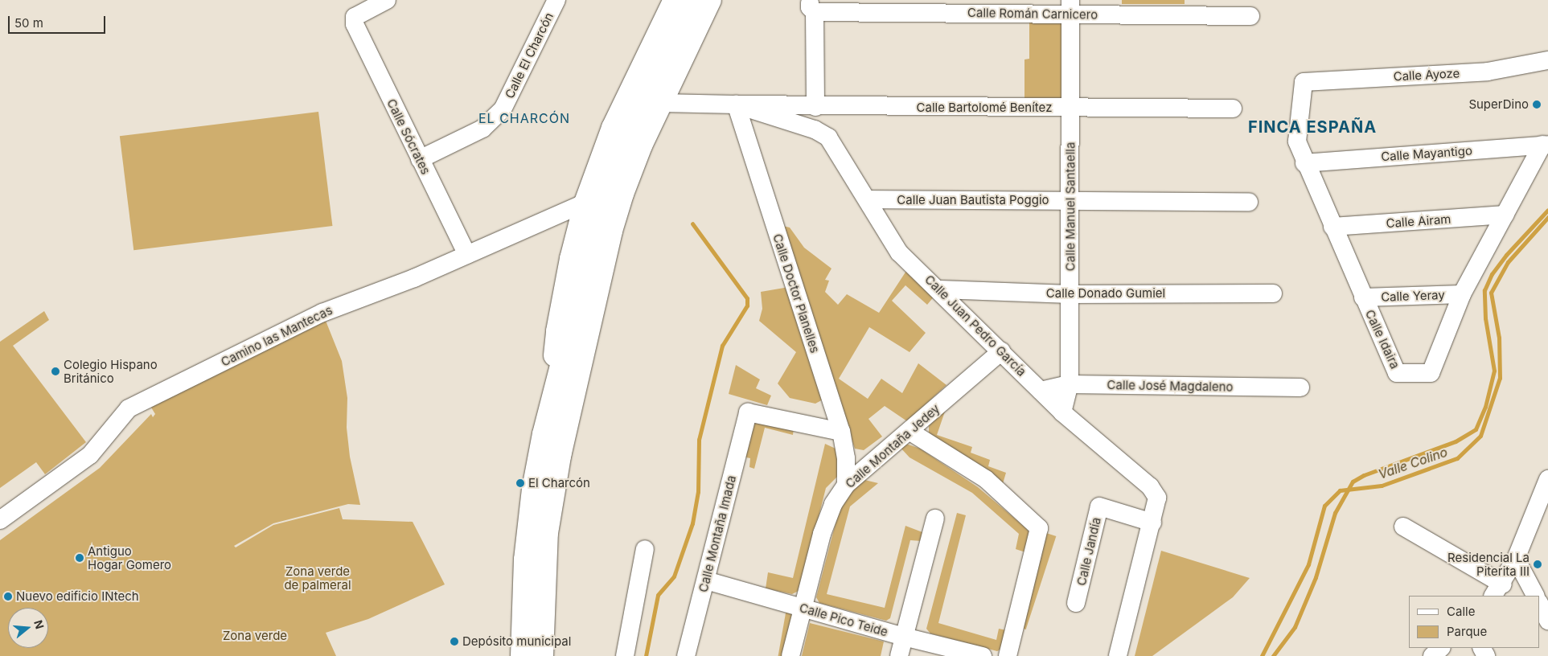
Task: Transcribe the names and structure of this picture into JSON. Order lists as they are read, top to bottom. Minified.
{"streets":{"street":["Calle Román Carnicero","Calle El Charcón","Calle Ayoze","Calle Bartolomé Benítez","Calle Sócrates","Calle Mayantigo","Calle Juan Bautista Poggio","Calle Manuel Santaella","Calle Airam","Calle Doctor Planelles","Calle Donado Gumiel","Calle Yeray","Calle Juan Pedro García","Camino las Mantecas","Calle Idaira","Calle José Magdaleno","Calle Montaña Jedey","Calle Montaña Imada","Calle Jandía","Calle Pico Teide"]},"crossings":[["Calle Román Carnicero","Calle Manuel Santaella"],["Calle El Charcón","Calle Sócrates"],["Calle Ayoze","Calle Idaira"],["Calle Bartolomé Benítez","Calle Manuel Santaella"],["Calle Bartolomé Benítez","Calle Doctor Planelles"],["Calle Bartolomé Benítez","Calle Juan Pedro García"],["Calle Sócrates","Camino las Mantecas"],["Calle Mayantigo","Calle Idaira"],["Calle Juan Bautista Poggio","Calle Manuel Santaella"],["Calle Juan Bautista Poggio","Calle Juan Pedro García"],["Calle Manuel Santaella","Calle Donado Gumiel"],["Calle Manuel Santaella","Calle Juan Pedro García"],["Calle Manuel Santaella","Calle José Magdaleno"],["Calle Airam","Calle Idaira"],["Calle Doctor Planelles","Calle Juan Pedro García"],["Calle Doctor Planelles","Calle Montaña Jedey"],["Calle Doctor Planelles","Calle Montaña Imada"],["Calle Donado Gumiel","Calle Juan Pedro García"],["Calle Yeray","Calle Idaira"],["Calle Juan Pedro García","Calle José Magdaleno"],["Calle Juan Pedro García","Calle Montaña Jedey"],["Calle Juan Pedro García","Calle Jandía"],["Calle Montaña Jedey","Calle Pico Teide"],["Calle Montaña Imada","Calle Pico Teide"]],"districts":["EL CHARCÓN","FINCA ESPAÑA"],"water":["Valle Colino"],"parks":["Zona verde de palmeral","Zona verde"],"places":["SuperDino","Colegio Hispano Británico","El Charcón","Antiguo Hogar Gomero","Residencial La Piterita III","Nuevo edificio INtech","Depósito municipal"],"legend":["Calle","Parque"],"scale_bar":"50 m","north":"right"}
